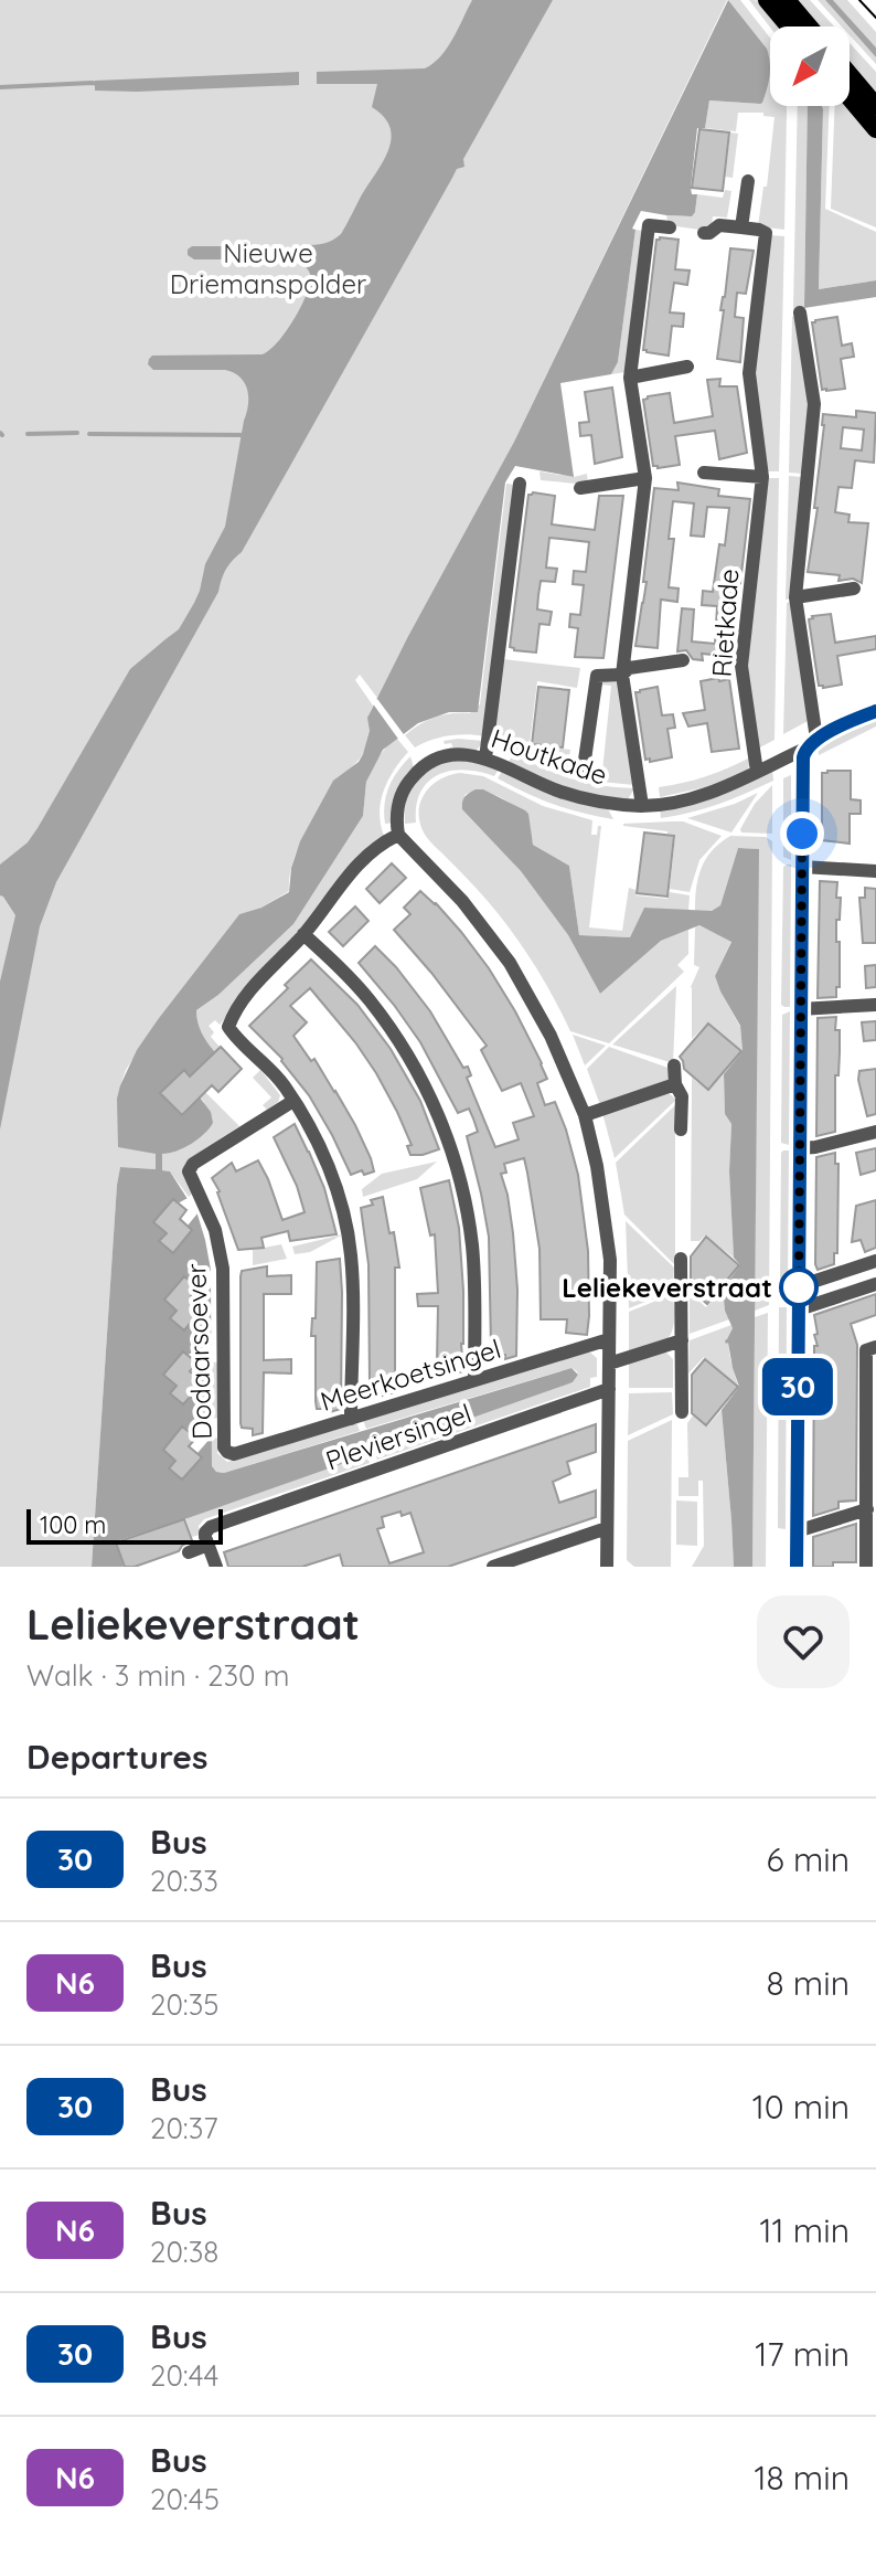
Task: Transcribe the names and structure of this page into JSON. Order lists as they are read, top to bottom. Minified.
{"streets":{"street":["Rietkade","Houtkade","Dodaarsoever","Meerkoetsingel","Pleviersingel"]},"crossings":[["Rietkade","Houtkade"],["Dodaarsoever","Meerkoetsingel"]],"parks":["Nieuwe Driemanspolder"],"places":["Leliekeverstraat"],"lines":["bus line 30"],"scale_bar":"100 m","north":"bottom left","page":{"on_map":"30","scale":"100 m","heading":[["Leliekeverstraat","Walk · 3 min · 230 m"],"Departures"],"list":[{"mark":"30","name":"Bus","note":"20:33","value":"6 min"},{"mark":"N6","name":"Bus","note":"20:35","value":"8 min"},{"mark":"30","name":"Bus","note":"20:37","value":"10 min"},{"mark":"N6","name":"Bus","note":"20:38","value":"11 min"},{"mark":"30","name":"Bus","note":"20:44","value":"17 min"},{"mark":"N6","name":"Bus","note":"20:45","value":"18 min"}]}}
